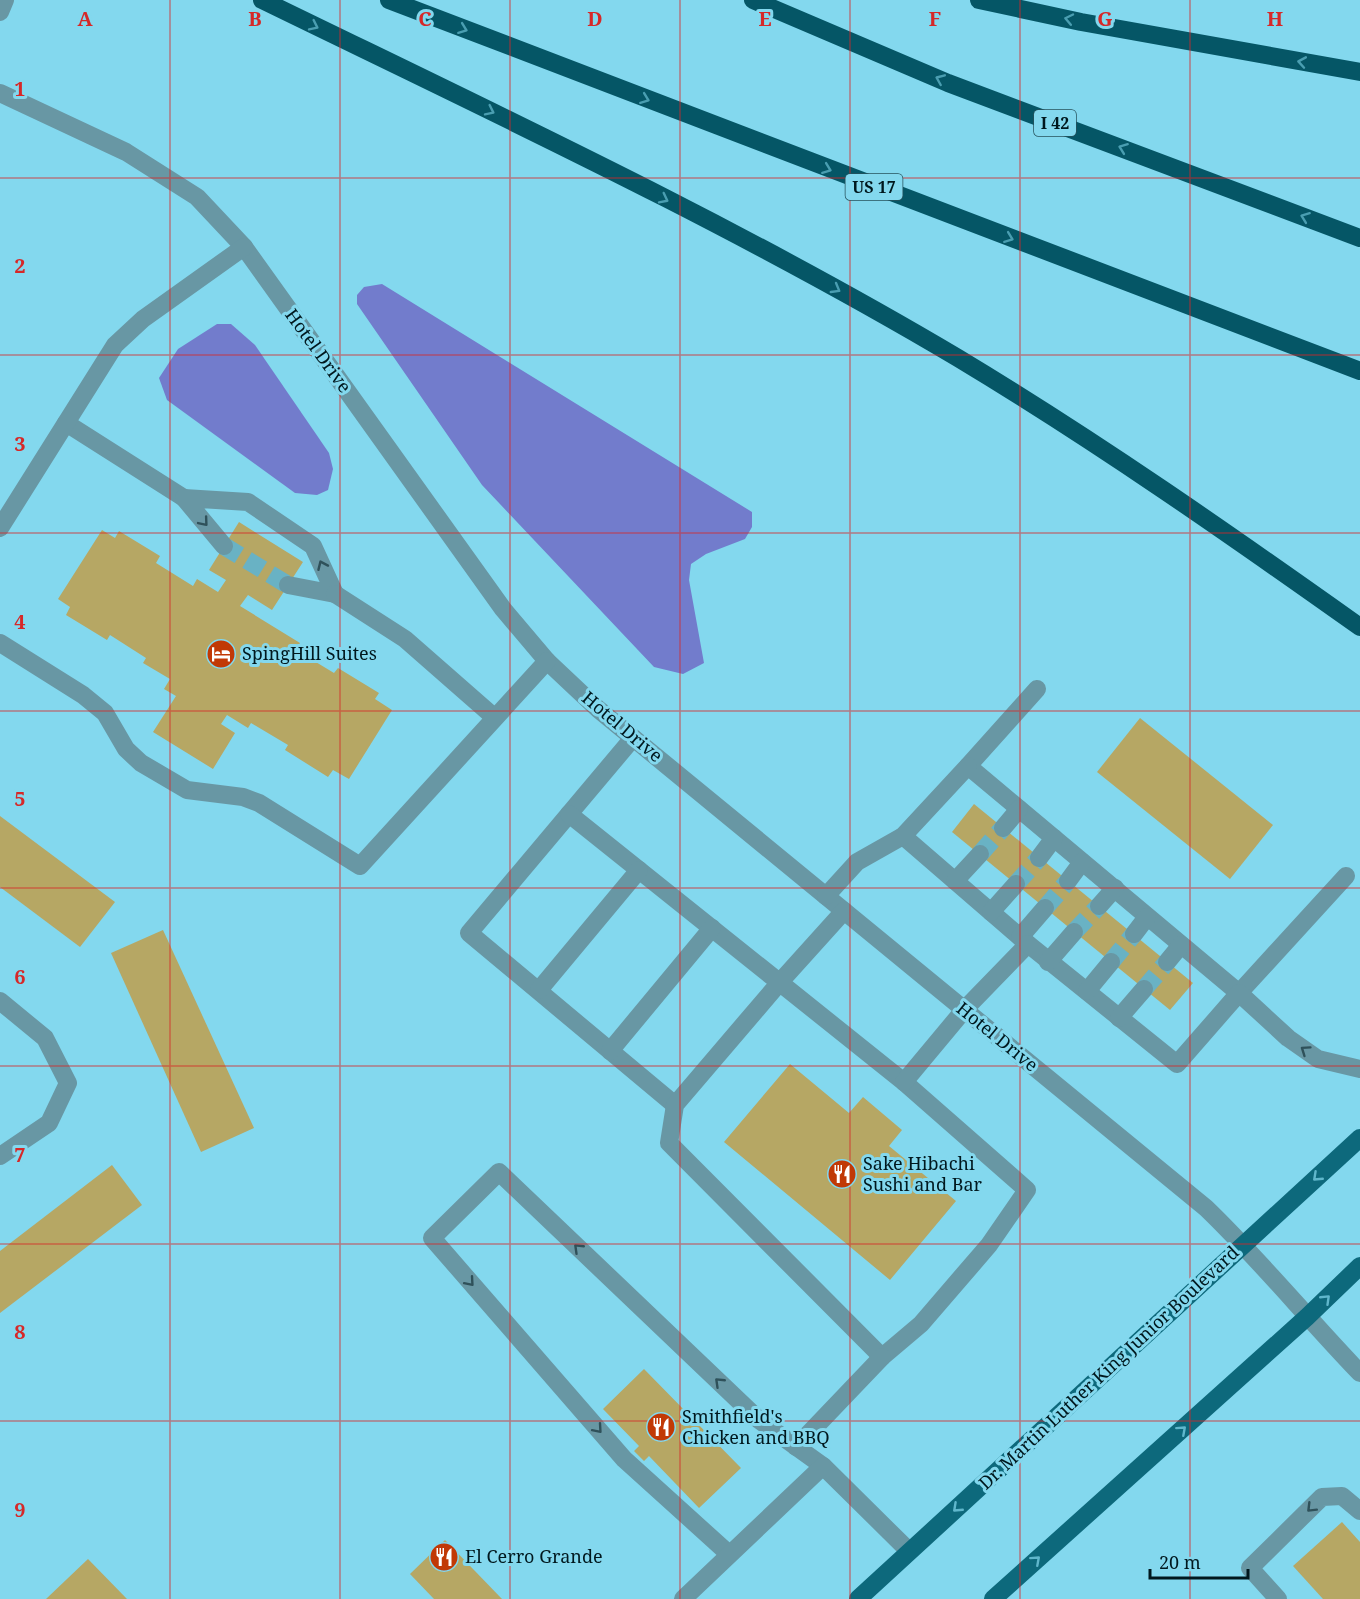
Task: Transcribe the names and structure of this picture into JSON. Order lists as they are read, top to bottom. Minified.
{"streets":{"highway":["I 42","US 17"],"main road":["Dr. Martin Luther King Junior Boulevard"],"street":["Hotel Drive"]},"crossings":[["Hotel Drive","Dr. Martin Luther King Junior Boulevard"]],"places":{"hotel":["SpingHill Suites"],"restaurant":["Sake Hibachi Sushi and Bar","Smithfield's Chicken and BBQ","El Cerro Grande"]},"scale_bar":"20 m","grid":{"columns":["A","B","C","D","E","F","G","H"],"rows":["1","2","3","4","5","6","7","8","9"]}}
